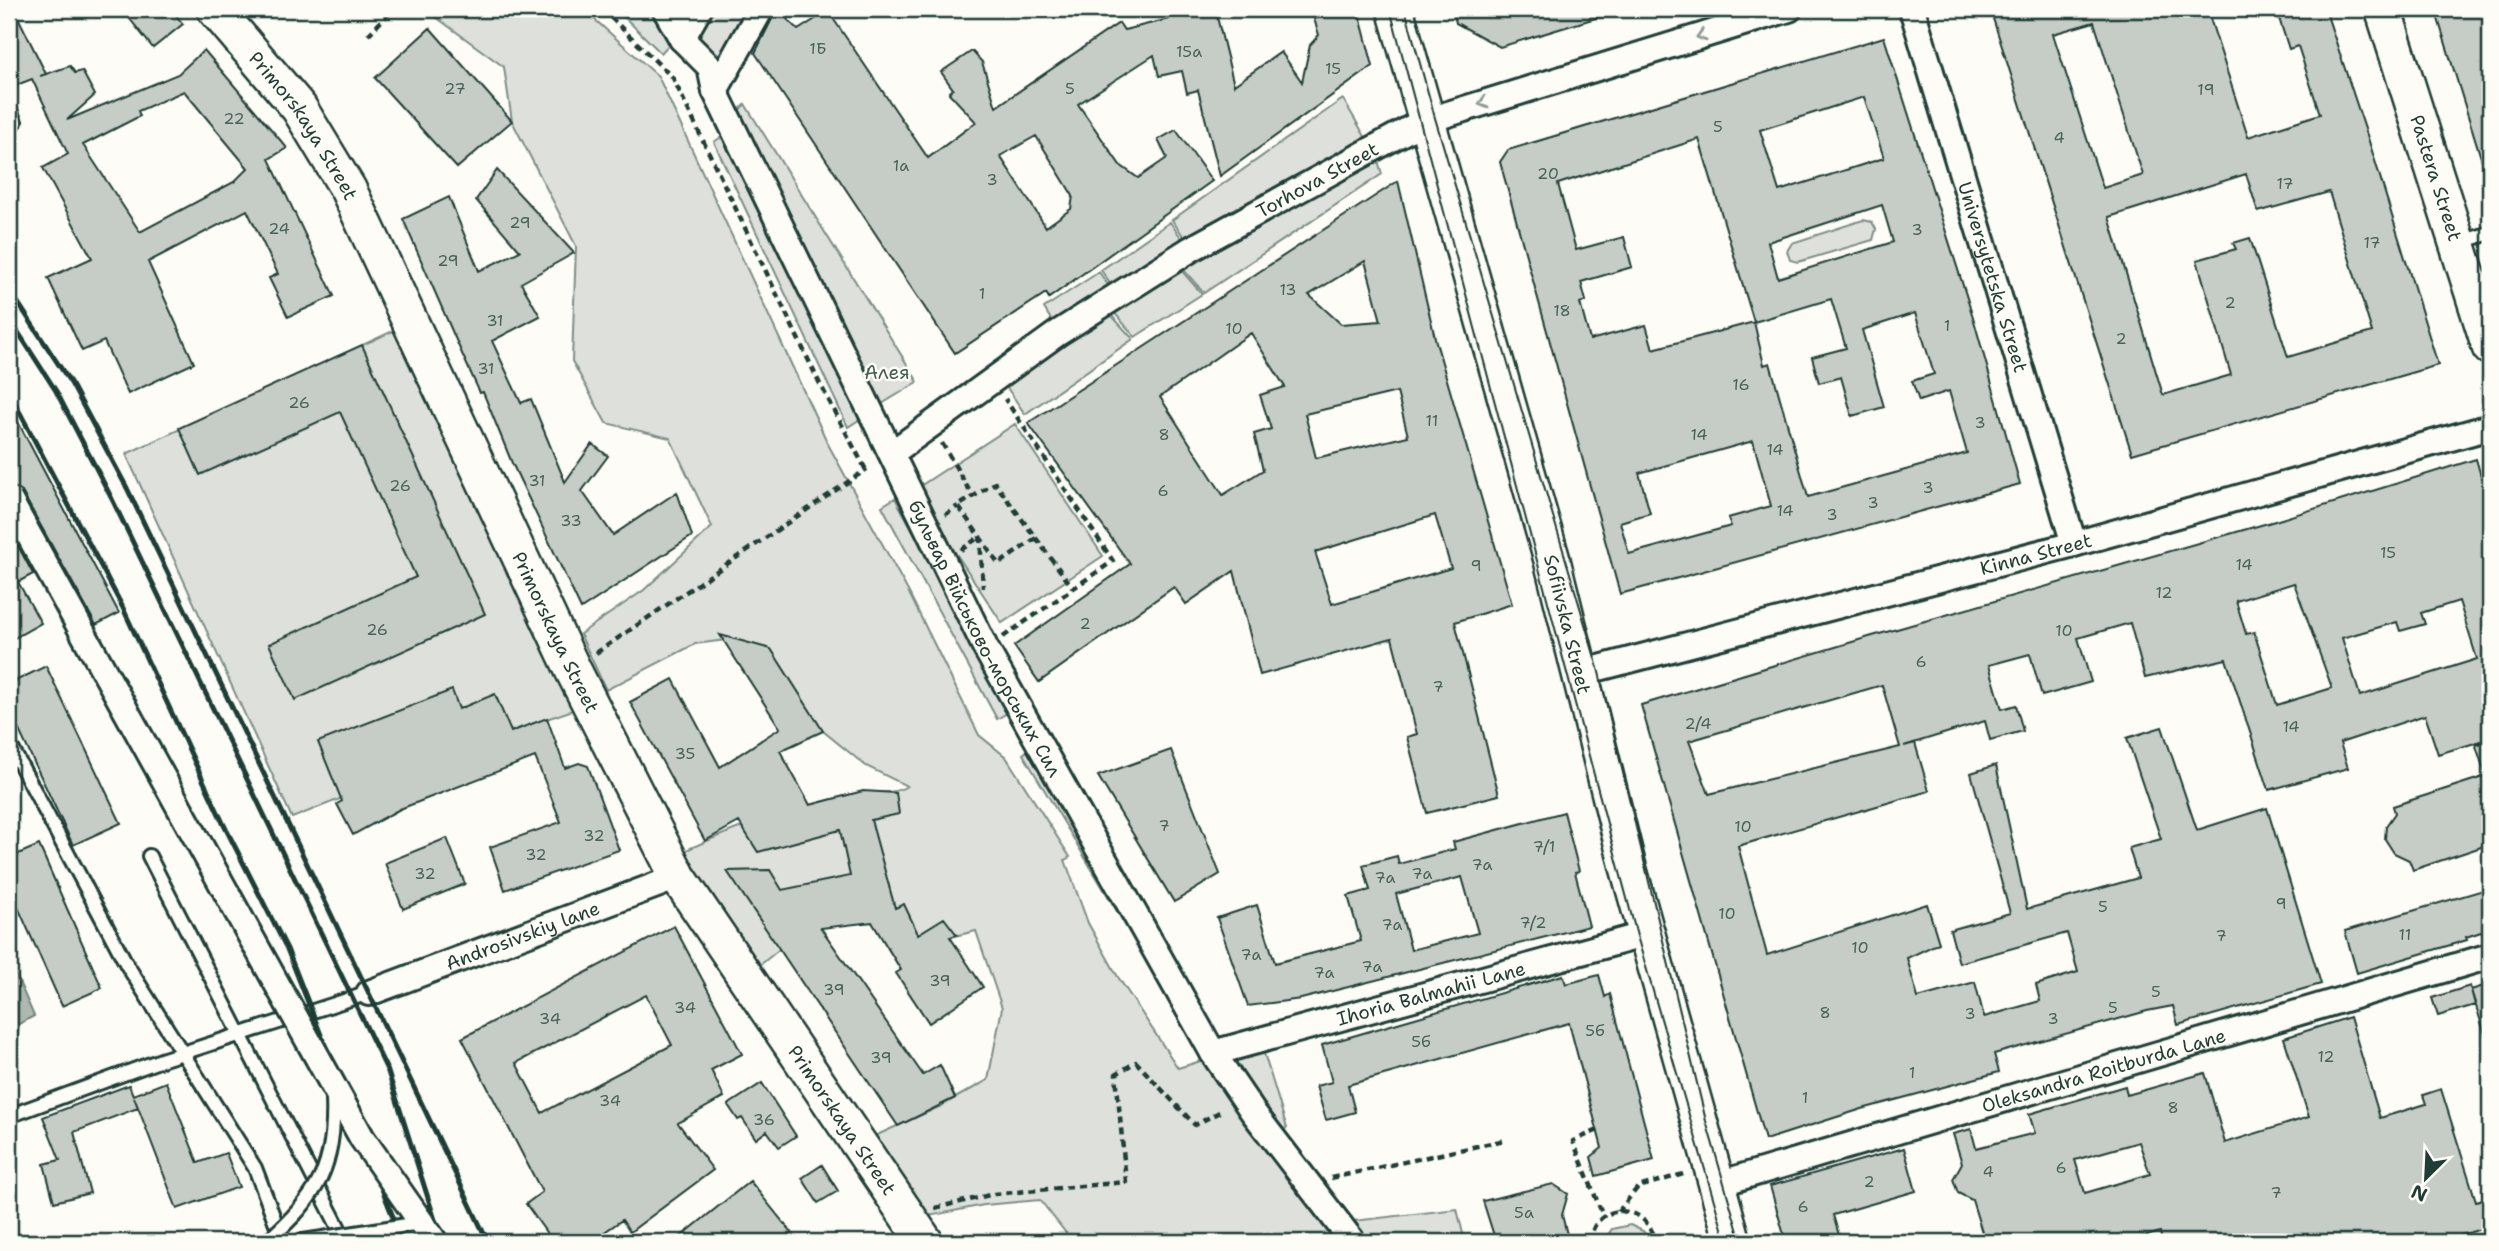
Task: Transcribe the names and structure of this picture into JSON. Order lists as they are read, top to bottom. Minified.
{"streets":{"main road":["Primorskaya Street","Pastera Street","Sofiivska Street"],"street":["Torhova Street","Universytetska Street","Kinna Street","бульвар Військово-морських Сил","Androsivskiy lane","Ihoria Balmahii Lane","Oleksandra Roitburda Lane"]},"crossings":[["Primorskaya Street","Androsivskiy lane"],["Torhova Street","Sofiivska Street"],["Torhova Street","бульвар Військово-морських Сил"],["Universytetska Street","Kinna Street"],["Kinna Street","Sofiivska Street"],["Sofiivska Street","Ihoria Balmahii Lane"],["Sofiivska Street","Oleksandra Roitburda Lane"],["бульвар Військово-морських Сил","Ihoria Balmahii Lane"]],"one_way":["Torhova Street"],"parks":["Алея"],"house_numbers":["1Б","15а","15","27","5","19","22","5","4","1а","20","3","17","29","24","3","17","29","13","1","2","18","31","1","10","2","31","16","26","11","3","8","14","14","31","26","3","6","3","14","3","33","15","14","9","12","2","26","10","6","7","2/4","14","35","7","10","32","7/1","32","7а","32","7а","7а","9","5","10","7/2","7а","11","7","10","7а","7а","7а","39","39","5","34","5","8","3","34","3","5б","5б","12","39","1","1","34","8","36","6","4","2","7","6","5а"],"north":"bottom left"}
